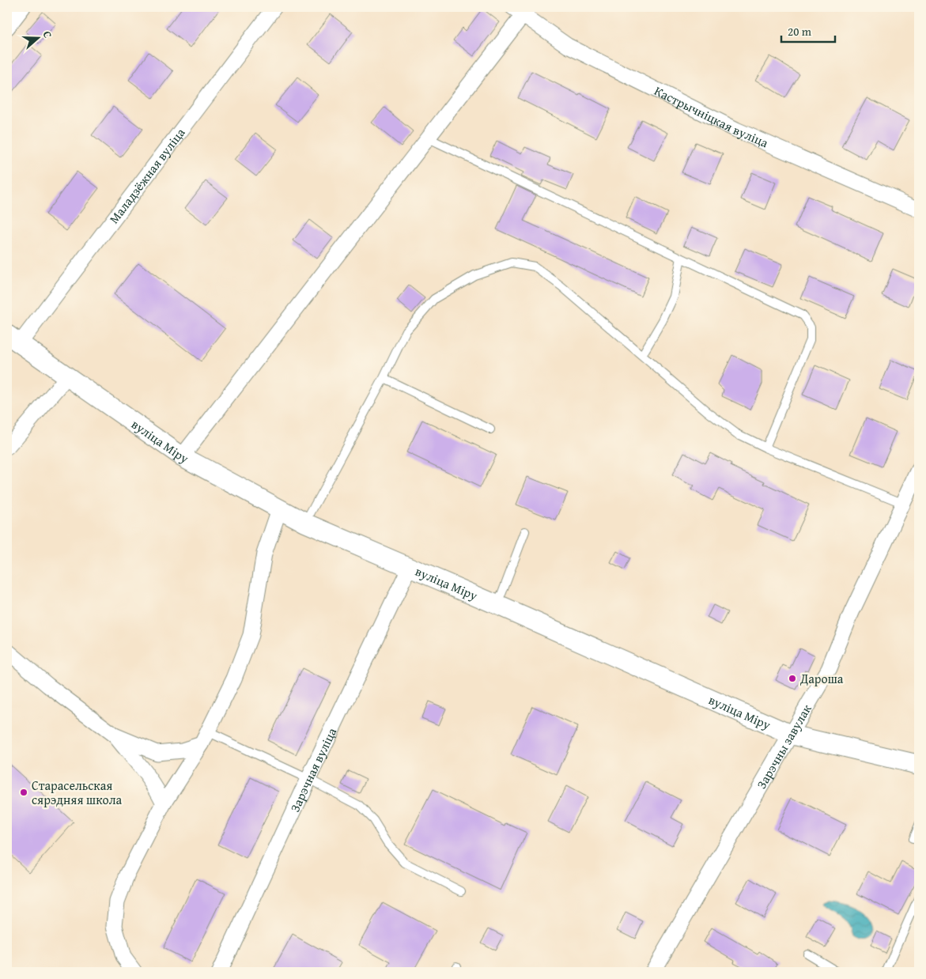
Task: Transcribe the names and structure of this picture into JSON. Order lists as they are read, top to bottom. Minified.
{"streets":{"street":["Кастрычніцкая вуліца","Маладзёжная вуліца","вуліца Міру","Зарэчны завулак","Зарэчная вуліца"]},"crossings":[["Маладзёжная вуліца","вуліца Міру"],["вуліца Міру","Зарэчны завулак"],["вуліца Міру","Зарэчная вуліца"]],"places":["Дароша","Старасельская сярэдняя школа"],"scale_bar":"20 m","north":"right"}
